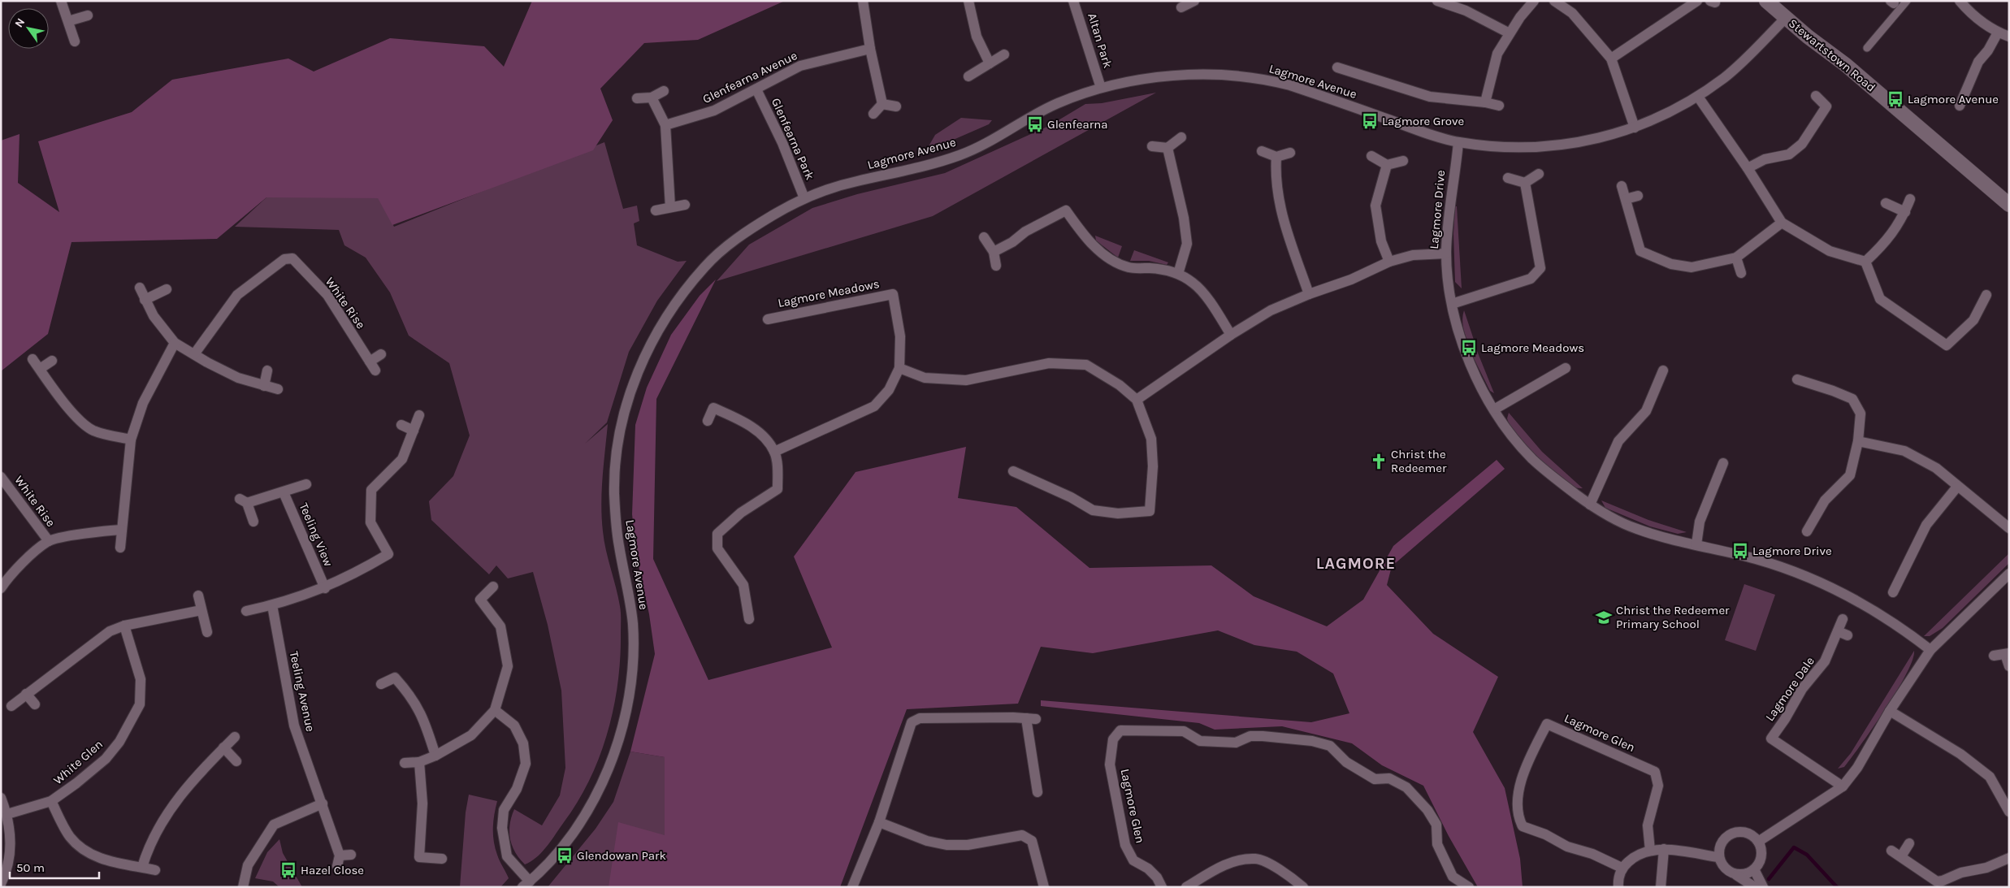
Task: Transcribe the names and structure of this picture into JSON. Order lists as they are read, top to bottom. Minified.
{"streets":{"main road":["Stewartstown Road"],"street":["Altan Park","Glenfearna Avenue","Lagmore Avenue","Glenfearna Park","Lagmore Drive","Lagmore Meadows","White Rise","Teeling View","Lagmore Dale","Teeling Avenue","Lagmore Glen","White Glen"]},"crossings":[["Altan Park","Lagmore Avenue"],["Stewartstown Road","Lagmore Avenue"],["Glenfearna Avenue","Glenfearna Park"],["Lagmore Avenue","Glenfearna Park"],["Lagmore Avenue","Lagmore Drive"]],"districts":["LAGMORE"],"places":{"bus stop":["Lagmore Avenue","Lagmore Grove","Glenfearna","Lagmore Meadows","Lagmore Drive","Glendowan Park","Hazel Close"],"church":["Christ the Redeemer"],"school or university":["Christ the Redeemer Primary School"]},"scale_bar":"50 m","north":"top left"}
